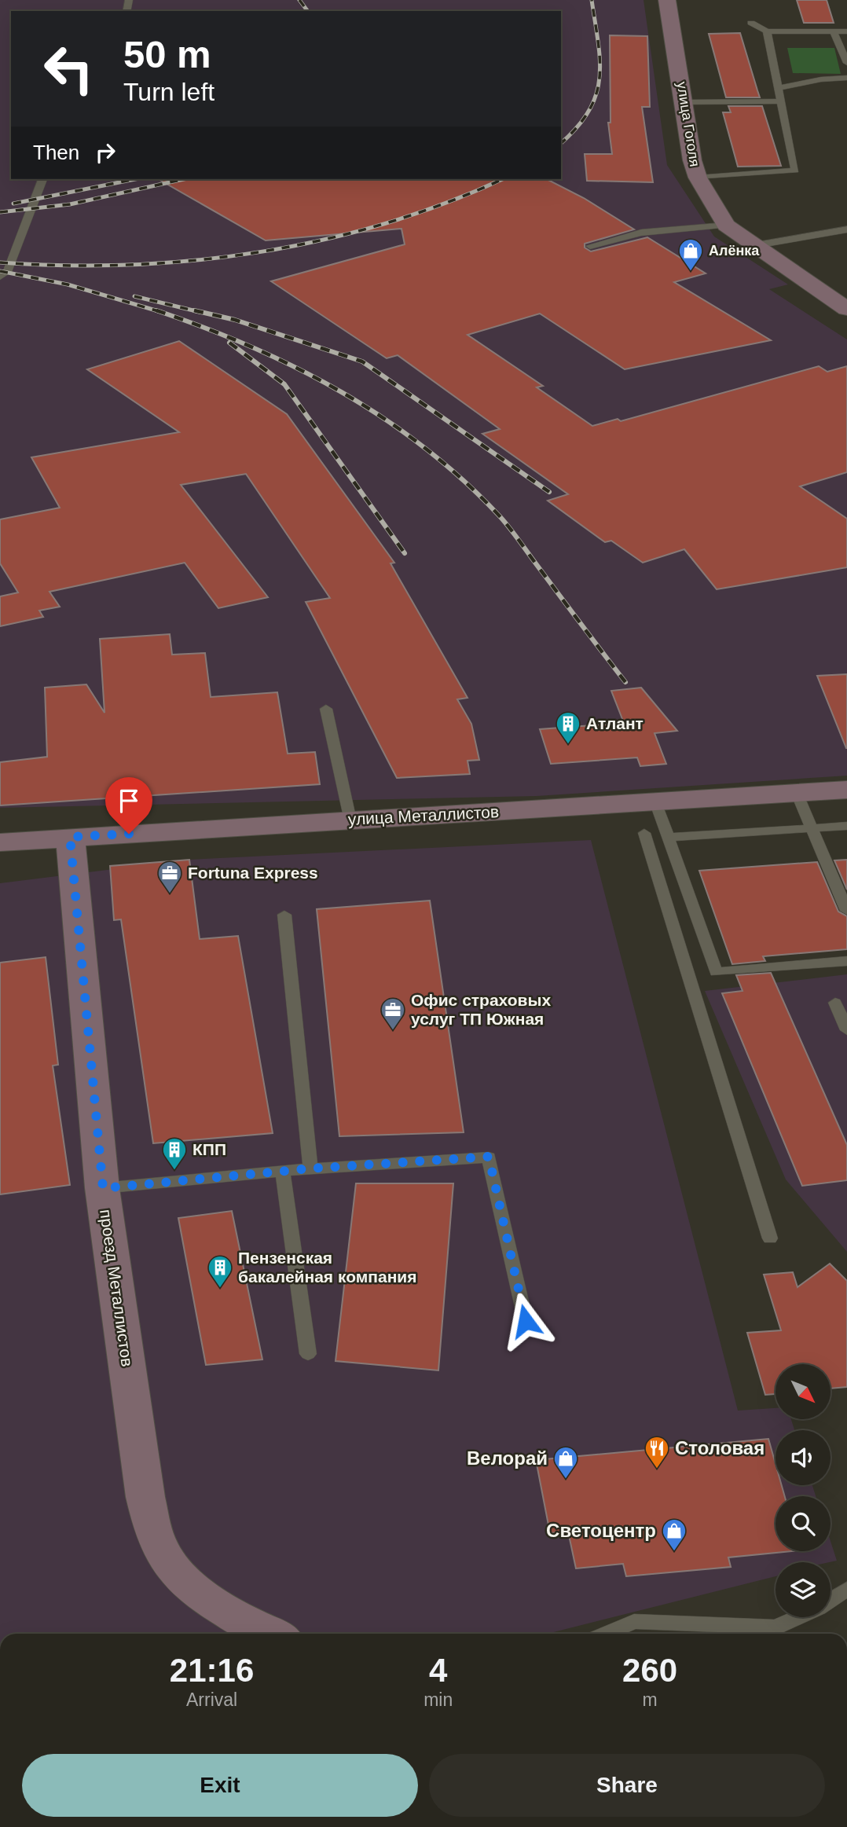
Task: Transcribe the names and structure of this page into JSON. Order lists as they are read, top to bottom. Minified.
{"streets":{"street":["улица Гоголя","улица Металлистов","проезд Металлистов"]},"crossings":[["улица Металлистов","проезд Металлистов"]],"places":{"shop":["Алёнка","Велорай","Светоцентр"],"building":["Атлант","КПП","Пензенская бакалейная компания"],"office":["Fortuna Express","Офис страховых услуг ТП Южная"],"restaurant":["Столовая"]},"north":"bottom right","page":{"turn":["50 m","Turn left"],"then":"Then","eta":["21:16","Arrival","4","min","260","m"],"buttons":["Exit","Share"]}}
